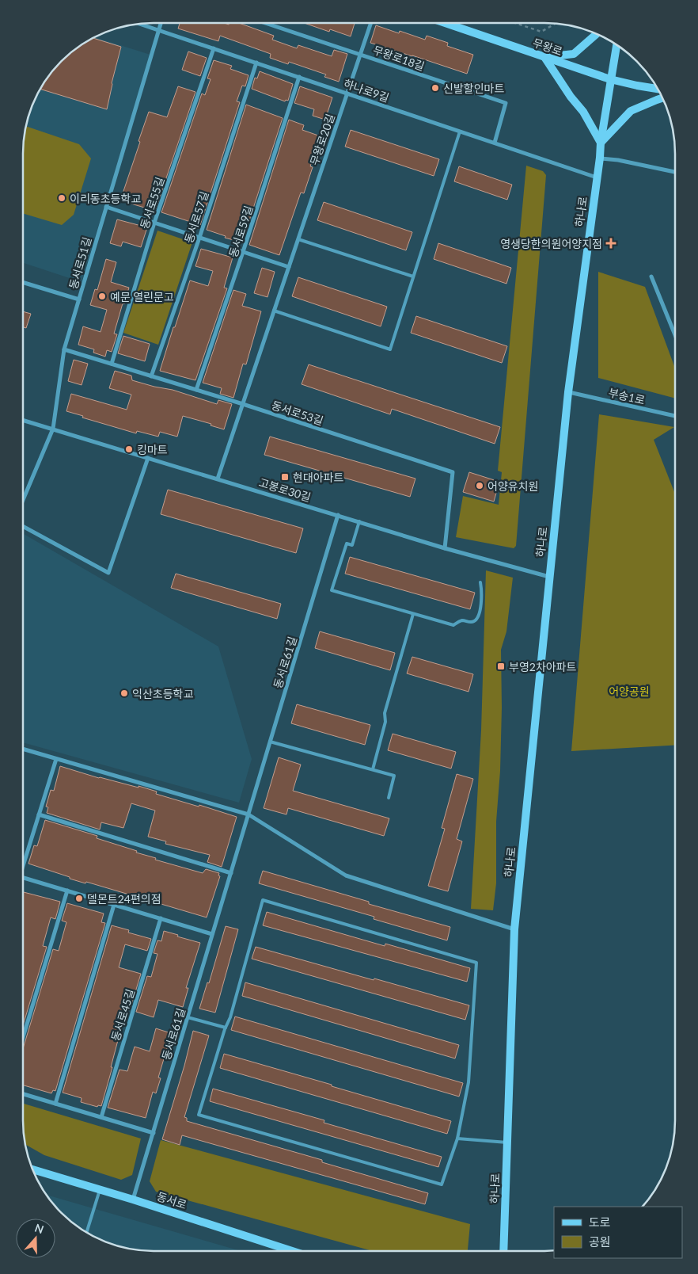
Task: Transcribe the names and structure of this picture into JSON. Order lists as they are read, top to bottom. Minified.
{"streets":{"street":["무왕로","무왕로18길","하나로9길","무왕로20길","동서로55길","하나로","동서로57길","동서로59길","동서로51길","부송1로","동서로53길","고봉로30길","동서로61길","동서로45길","동서로"]},"crossings":[["무왕로","하나로"],["무왕로18길","하나로9길"],["무왕로18길","무왕로20길"],["하나로9길","무왕로20길"],["하나로9길","동서로55길"],["하나로9길","하나로"],["하나로9길","동서로57길"],["하나로9길","동서로59길"],["하나로9길","동서로51길"],["무왕로20길","동서로53길"],["무왕로20길","고봉로30길"],["동서로55길","동서로53길"],["하나로","부송1로"],["하나로","고봉로30길"],["동서로57길","동서로53길"],["동서로59길","동서로53길"],["동서로51길","동서로53길"],["동서로51길","고봉로30길"],["동서로53길","고봉로30길"],["고봉로30길","동서로61길"],["동서로61길","동서로"]],"parks":["어양공원"],"places":{"other":["신발할인마트","이리동초등학교","예문 열린문고","킹마트","어양유치원","익산초등학교","델몬트24편의점"],"health":["영생당한의원어양지점"],"transit":["현대아파트","부영2차아파트"]},"legend":["도로","공원"],"north":"top"}
